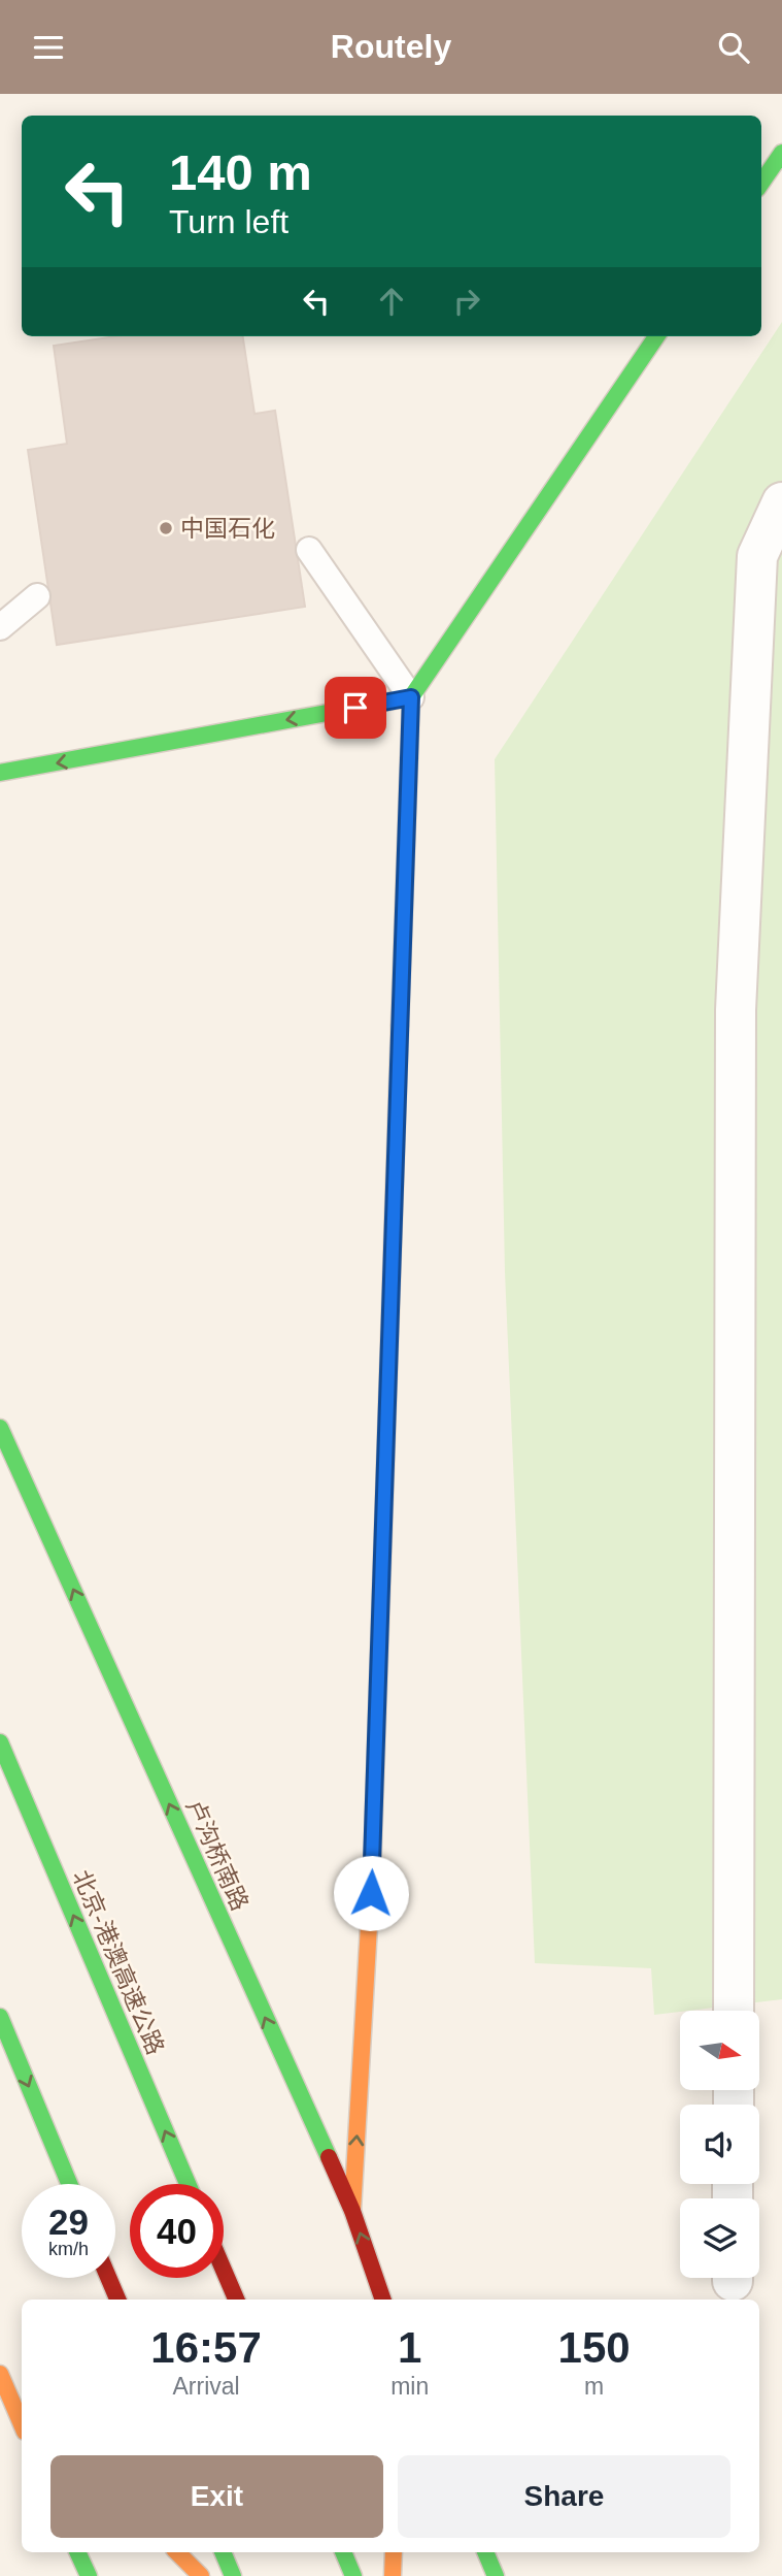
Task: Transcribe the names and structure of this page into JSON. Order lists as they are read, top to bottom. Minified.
{"streets":{"main road":["卢沟桥南路","北京-港澳高速公路"]},"one_way":["卢沟桥南路"],"places":["中国石化"],"north":"right","page":{"header":"Routely","turn":["140 m","Turn left"],"speed":"29 km/h","limit":"40","eta":["16:57","Arrival","1","min","150","m"],"buttons":["Exit","Share"]}}
